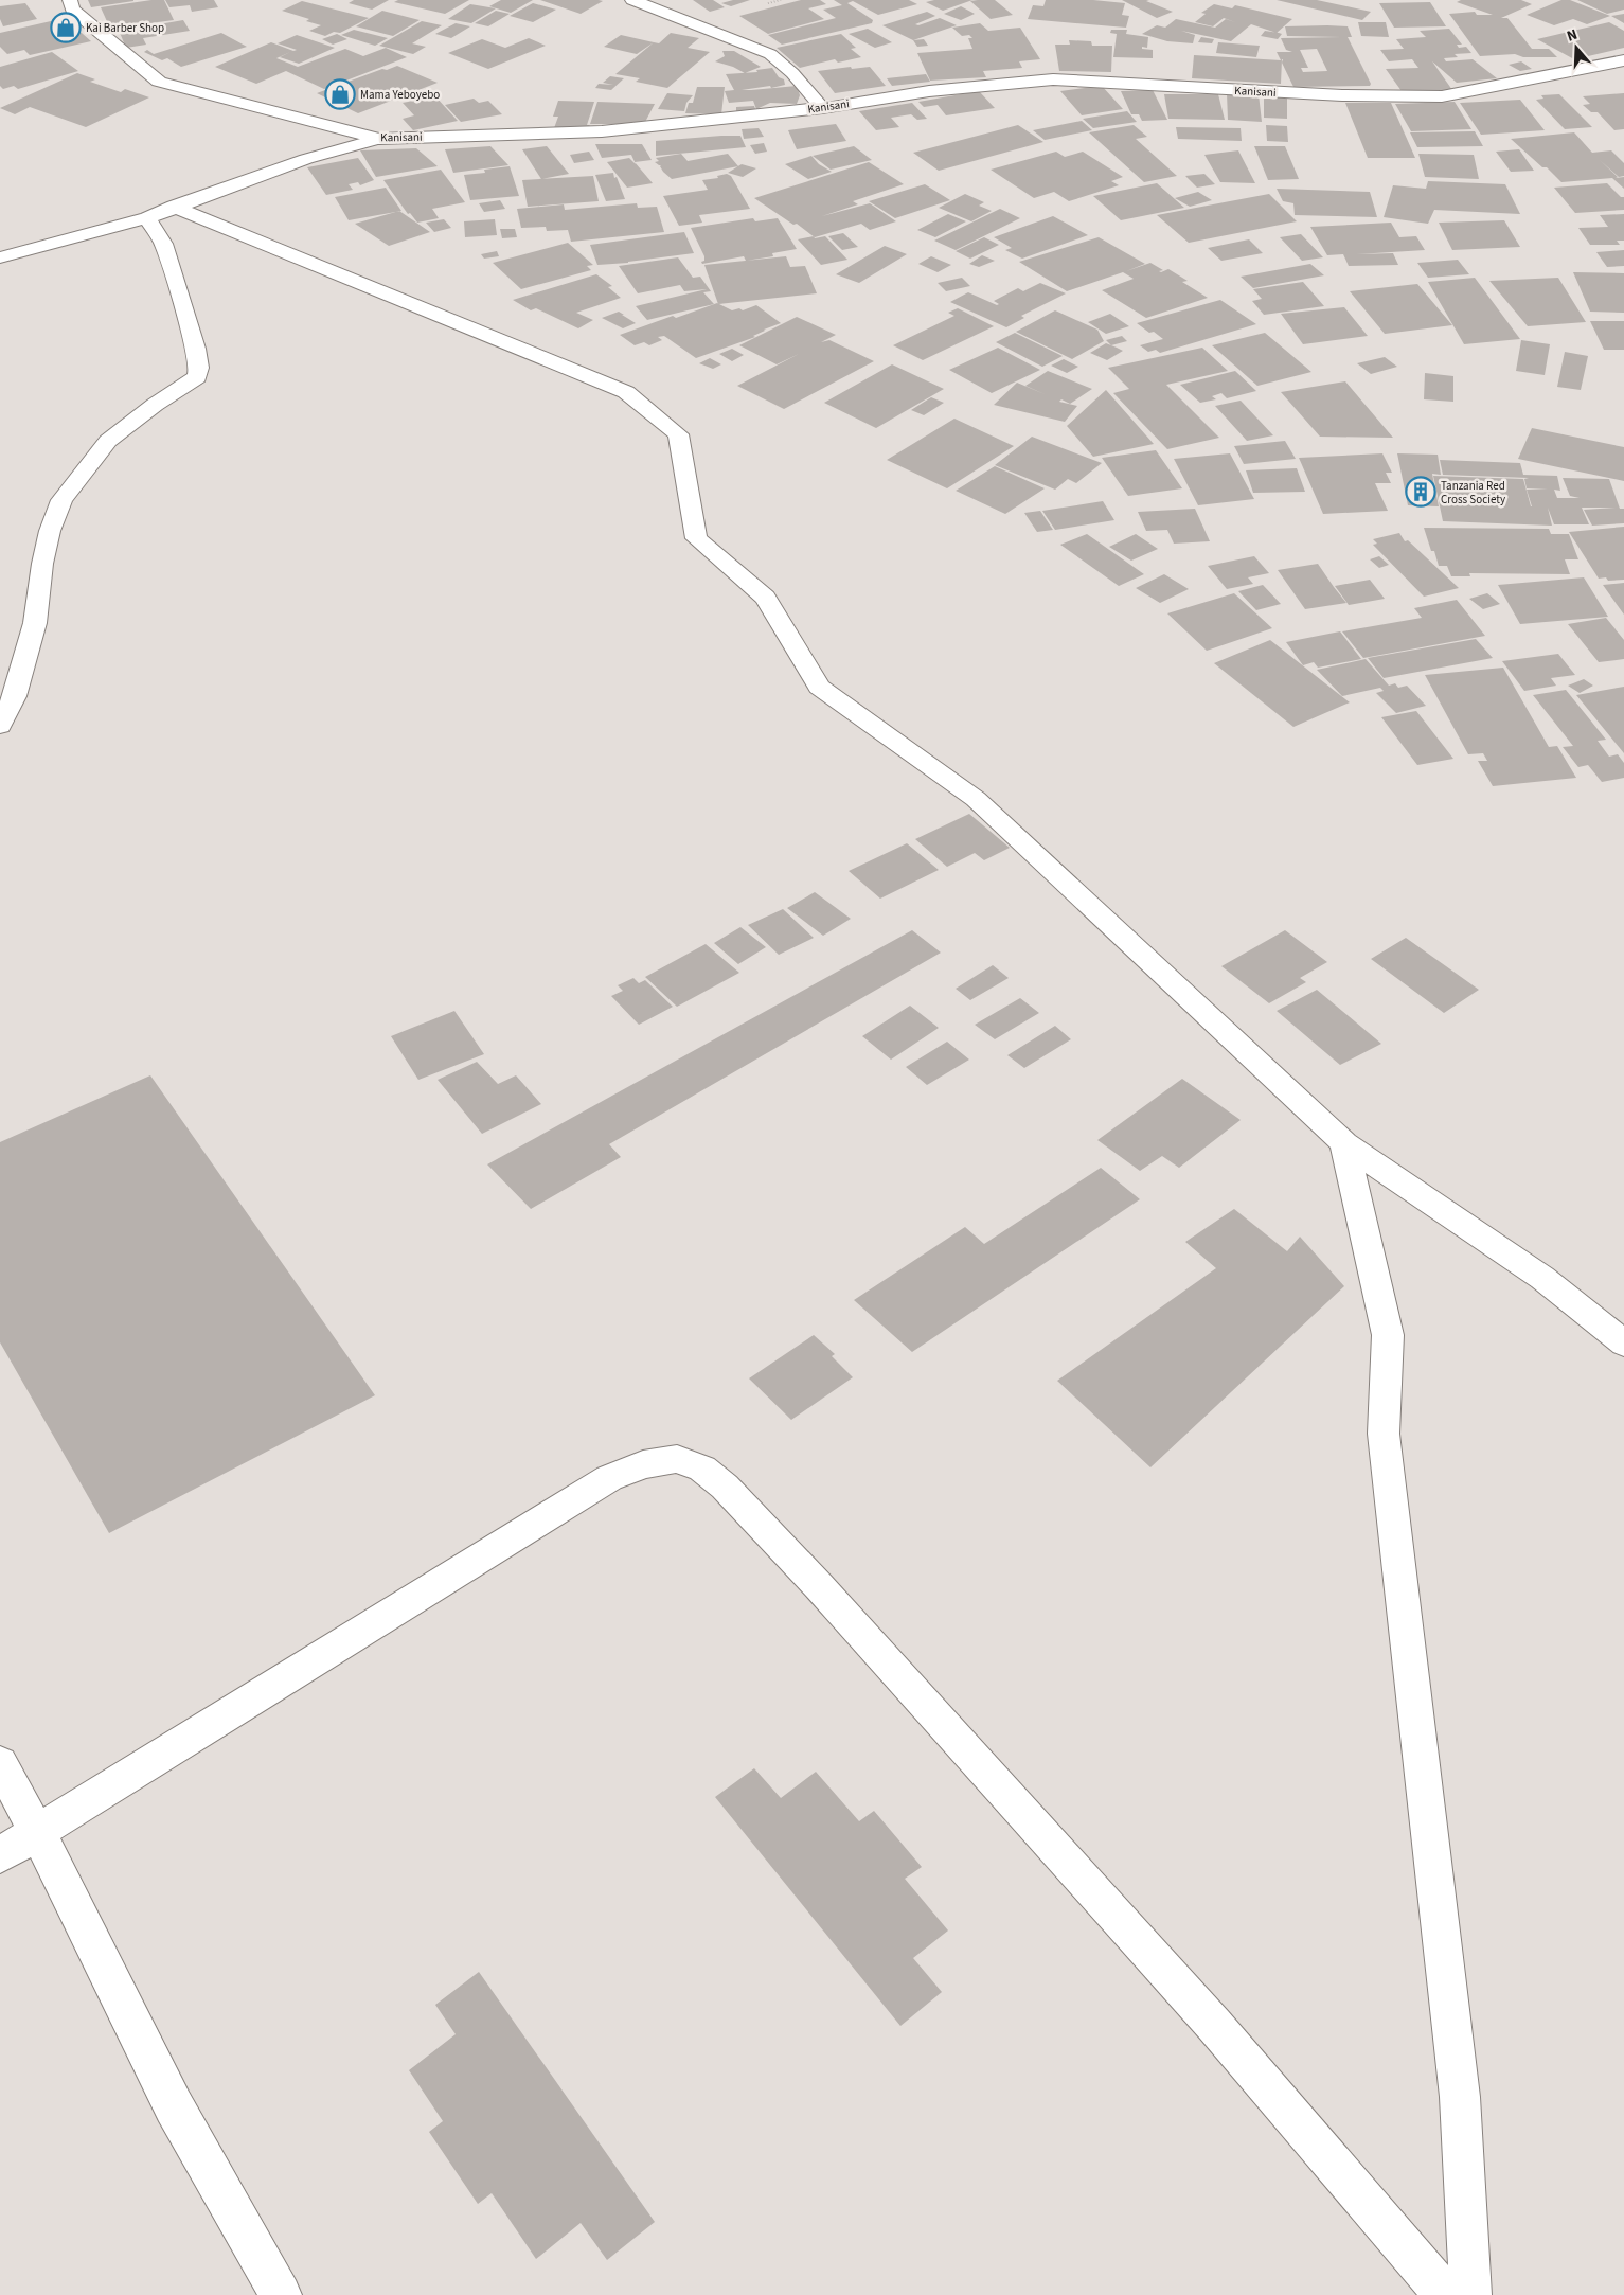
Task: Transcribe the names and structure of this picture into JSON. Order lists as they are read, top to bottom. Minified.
{"streets":{"street":["Kanisani"]},"places":{"shop":["Kai Barber Shop","Mama Yeboyebo"],"building":["Tanzania Red Cross Society"]},"north":"top"}
